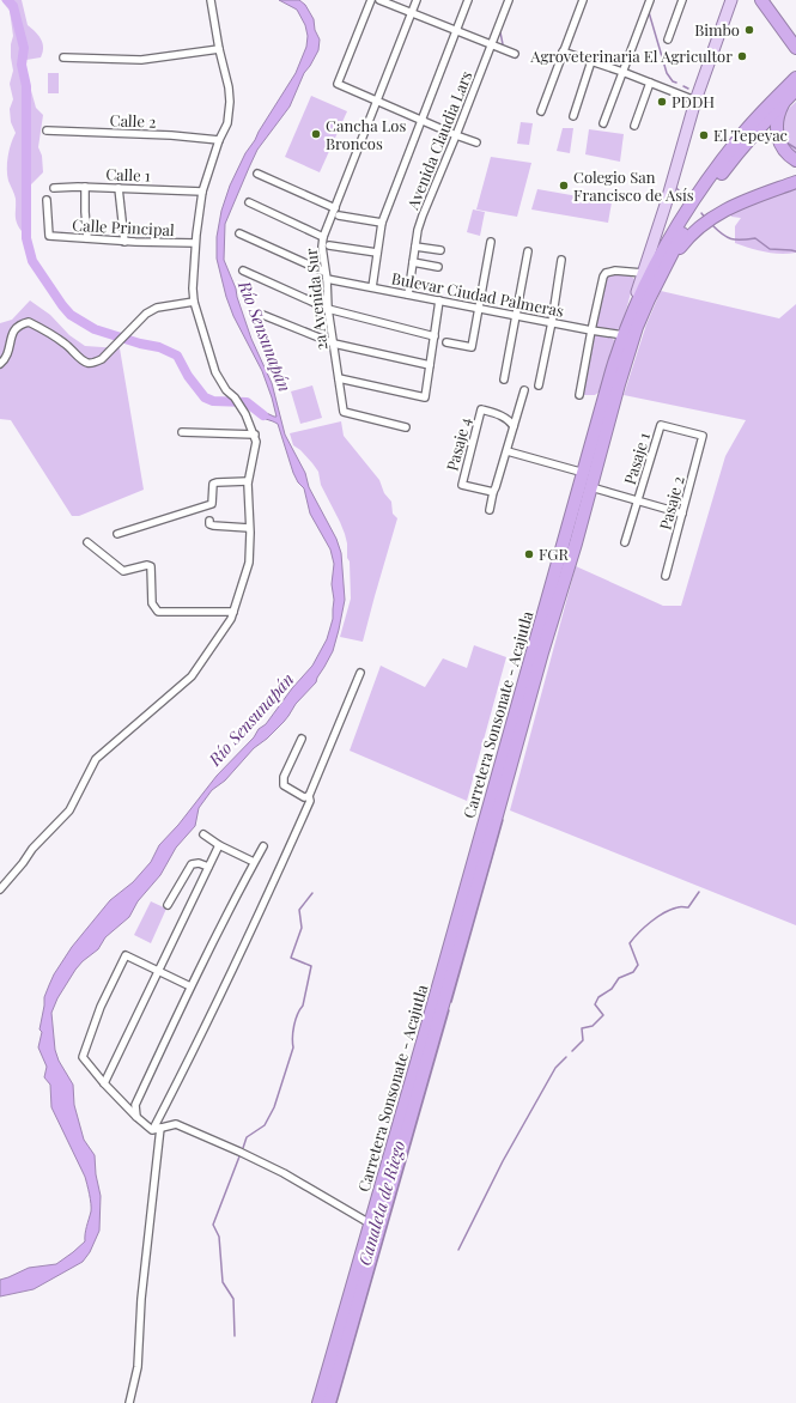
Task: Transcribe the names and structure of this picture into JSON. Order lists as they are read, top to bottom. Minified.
{"streets":{"highway":["Carretera Sonsonate - Acajutla"],"street":["Calle 2","Avenida Claudia Lars","Calle 1","Calle Principal","Bulevar Ciudad Palmeras","2a Avenida Sur","Pasaje 4","Pasaje 1","Pasaje 2"]},"crossings":[["Avenida Claudia Lars","Bulevar Ciudad Palmeras"],["Bulevar Ciudad Palmeras","2a Avenida Sur"],["Bulevar Ciudad Palmeras","Carretera Sonsonate - Acajutla"],["Pasaje 1","Pasaje 2"]],"water":["Río Sensunapán","Canaleta de Riego"],"places":["Bimbo","Agroveterinaria El Agricultor","PDDH","Cancha Los Broncos","El Tepeyac","Colegio San Francisco de Asís","FGR"]}
